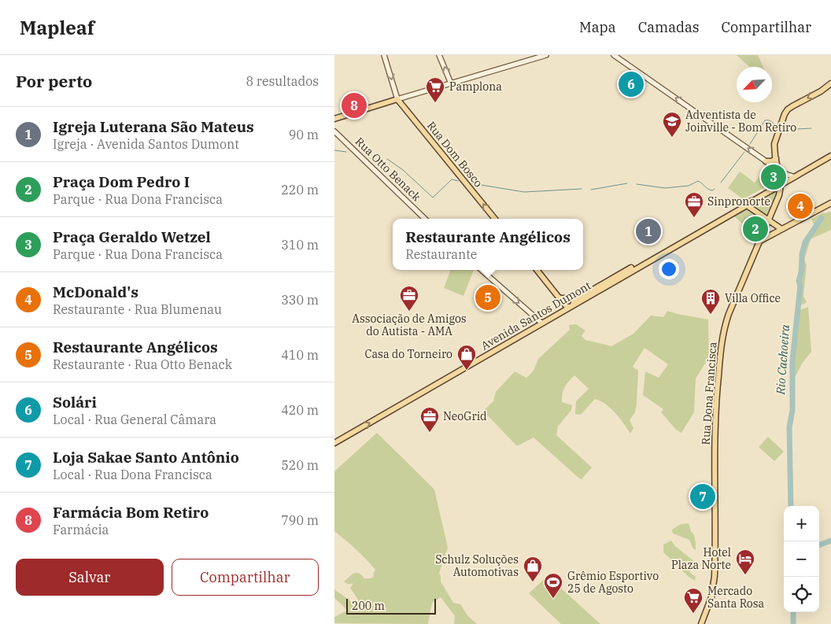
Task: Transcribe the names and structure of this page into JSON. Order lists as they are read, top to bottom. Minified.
{"streets":{"main road":["Rua Dom Bosco","Rua Otto Benack","Avenida Santos Dumont","Rua Dona Francisca"]},"crossings":[["Avenida Santos Dumont","Rua Dona Francisca"]],"one_way":["Rua Dom Bosco"],"water":["Rio Cachoeira"],"places":{"supermarket":["Pamplona","Mercado Santa Rosa"],"school or university":["Adventista de Joinville - Bom Retiro"],"office":["Sinpronorte","Associação de Amigos do Autista - AMA","NeoGrid"],"building":["Villa Office"],"shop":["Casa do Torneiro","Schulz Soluções Automotivas"],"hotel":["Hotel Plaza Norte"],"sports":["Grêmio Esportivo 25 de Agosto"]},"scale_bar":"200 m","north":"bottom left","page":{"header":"Mapleaf","nav":["Mapa","Camadas","Compartilhar"],"heading":["Por perto","8 resultados"],"pins":["6","8","3","4","2","1","5","7"],"list":[{"mark":"1","name":"Igreja Luterana São Mateus","note":"Igreja · Avenida Santos Dumont","value":"90 m"},{"mark":"2","name":"Praça Dom Pedro I","note":"Parque · Rua Dona Francisca","value":"220 m"},{"mark":"3","name":"Praça Geraldo Wetzel","note":"Parque · Rua Dona Francisca","value":"310 m"},{"mark":"4","name":"McDonald's","note":"Restaurante · Rua Blumenau","value":"330 m"},{"mark":"5","name":"Restaurante Angélicos","note":"Restaurante · Rua Otto Benack","value":"410 m"},{"mark":"6","name":"Solári","note":"Local · Rua General Câmara","value":"420 m"},{"mark":"7","name":"Loja Sakae Santo Antônio","note":"Local · Rua Dona Francisca","value":"520 m"},{"mark":"8","name":"Farmácia Bom Retiro","note":"Farmácia","value":"790 m"}],"popup":["Restaurante Angélicos","Restaurante"],"map_buttons":["+","−"],"buttons":["Salvar","Compartilhar"],"scale":"200 m"}}
